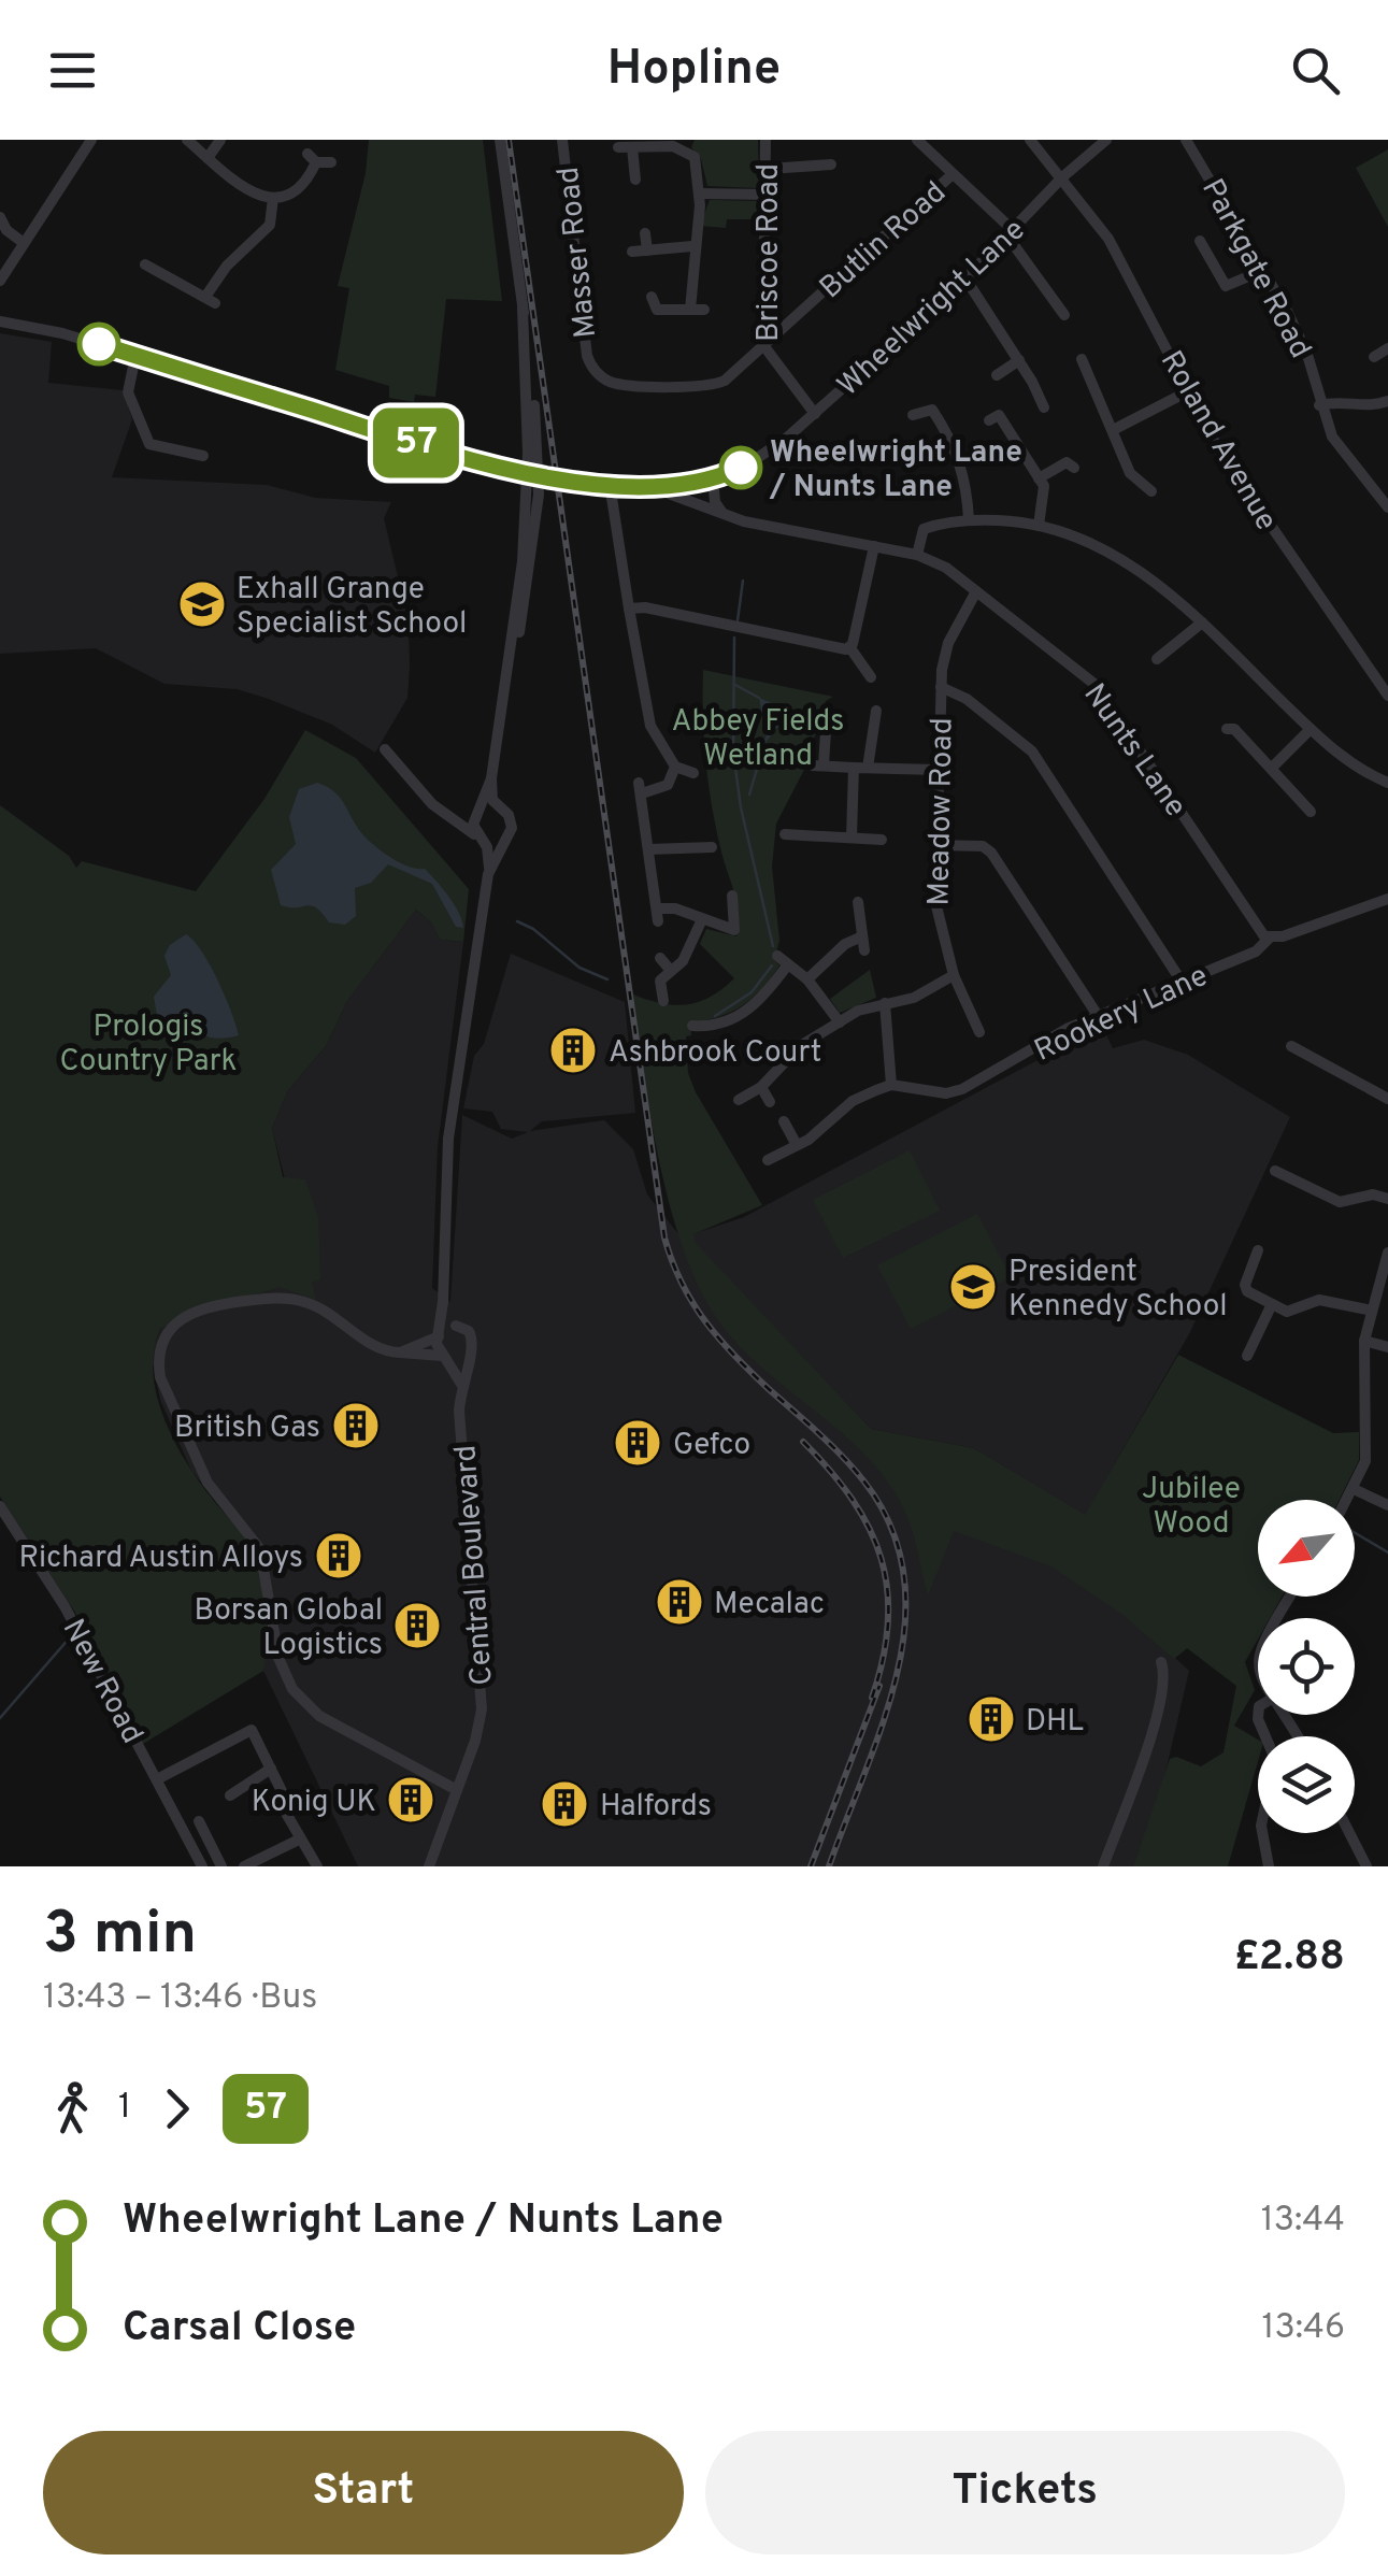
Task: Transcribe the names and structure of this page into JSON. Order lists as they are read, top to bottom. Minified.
{"streets":{"street":["Butlin Road","Masser Road","Briscoe Road","Parkgate Road","Wheelwright Lane","Roland Avenue","Nunts Lane","Meadow Road","Rookery Lane","Central Boulevard","New Road"]},"crossings":[["Butlin Road","Masser Road"],["Butlin Road","Briscoe Road"],["Masser Road","Briscoe Road"],["Briscoe Road","Wheelwright Lane"],["Wheelwright Lane","Roland Avenue"],["Wheelwright Lane","Nunts Lane"],["Nunts Lane","Meadow Road"],["Nunts Lane","Rookery Lane"]],"parks":["Abbey Fields Wetland","Prologis Country Park","Jubilee Wood"],"places":{"other":["Wheelwright Lane / Nunts Lane"],"school or university":["Exhall Grange Specialist School","President Kennedy School"],"building":["Ashbrook Court","British Gas","Gefco","Richard Austin Alloys","Mecalac","Borsan Global Logistics","DHL","Konig UK","Halfords"]},"lines":["bus line 57"],"north":"bottom left","page":{"header":"Hopline","on_map":"57","heading":["3 min","13:43 – 13:46 · Bus","£2.88"],"legs":["1","57"],"list":[{"name":"Wheelwright Lane / Nunts Lane","value":"13:44"},{"name":"Carsal Close","value":"13:46"}],"buttons":["Start","Tickets"]}}
